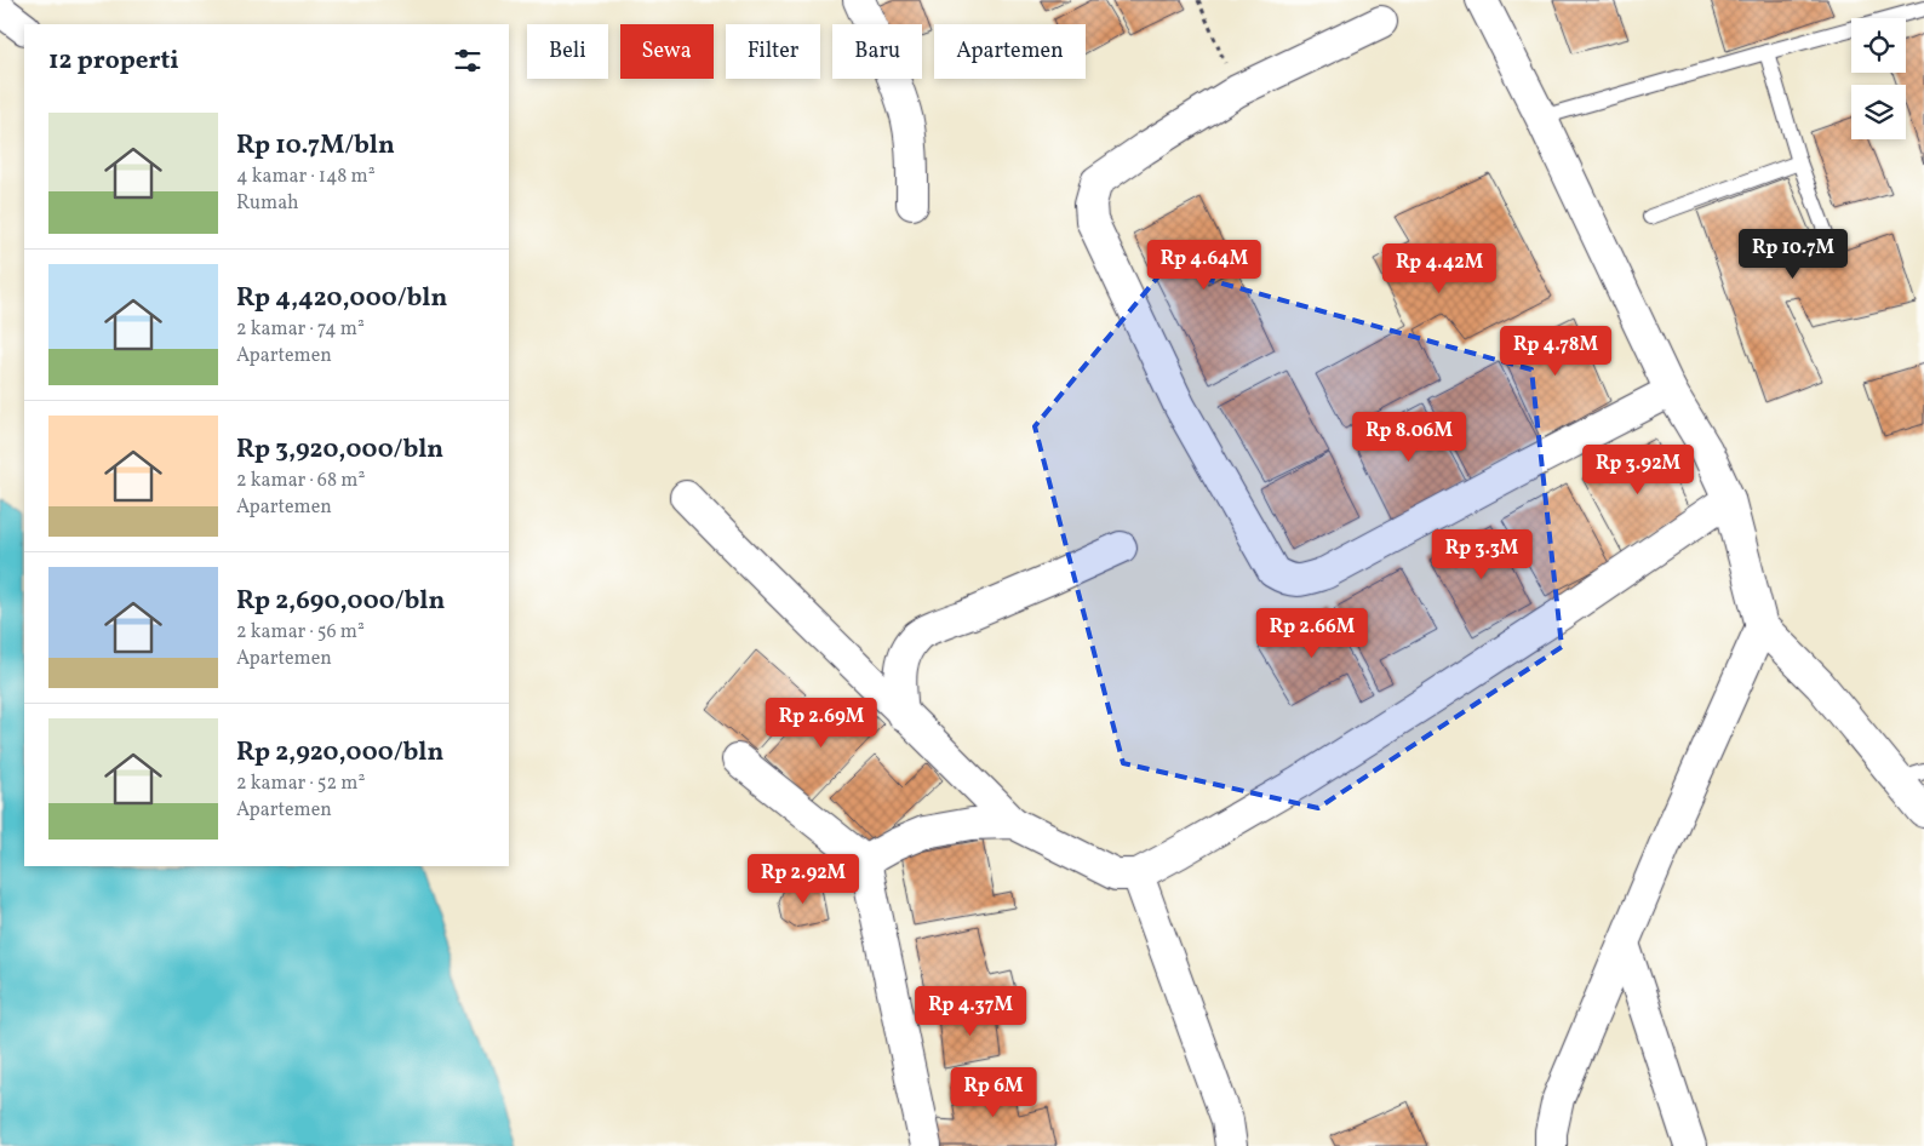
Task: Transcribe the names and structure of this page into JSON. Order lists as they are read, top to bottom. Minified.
{"page":{"chip":["Beli","Sewa","Filter","Baru","Apartemen"],"heading":"12 properti","list":[{"name":"Rp 10.7M/bln","note":"4 kamar · 148 m² · Rumah"},{"name":"Rp 4,420,000/bln","note":"2 kamar · 74 m² · Apartemen"},{"name":"Rp 3,920,000/bln","note":"2 kamar · 68 m² · Apartemen"},{"name":"Rp 2,690,000/bln","note":"2 kamar · 56 m² · Apartemen"},{"name":"Rp 2,920,000/bln","note":"2 kamar · 52 m² · Apartemen"}],"price":["Rp 10.7M","Rp 4.64M","Rp 4.42M","Rp 4.78M","Rp 8.06M","Rp 3.92M","Rp 3.3M","Rp 2.66M","Rp 2.69M","Rp 2.92M","Rp 4.37M","Rp 6M"]}}
